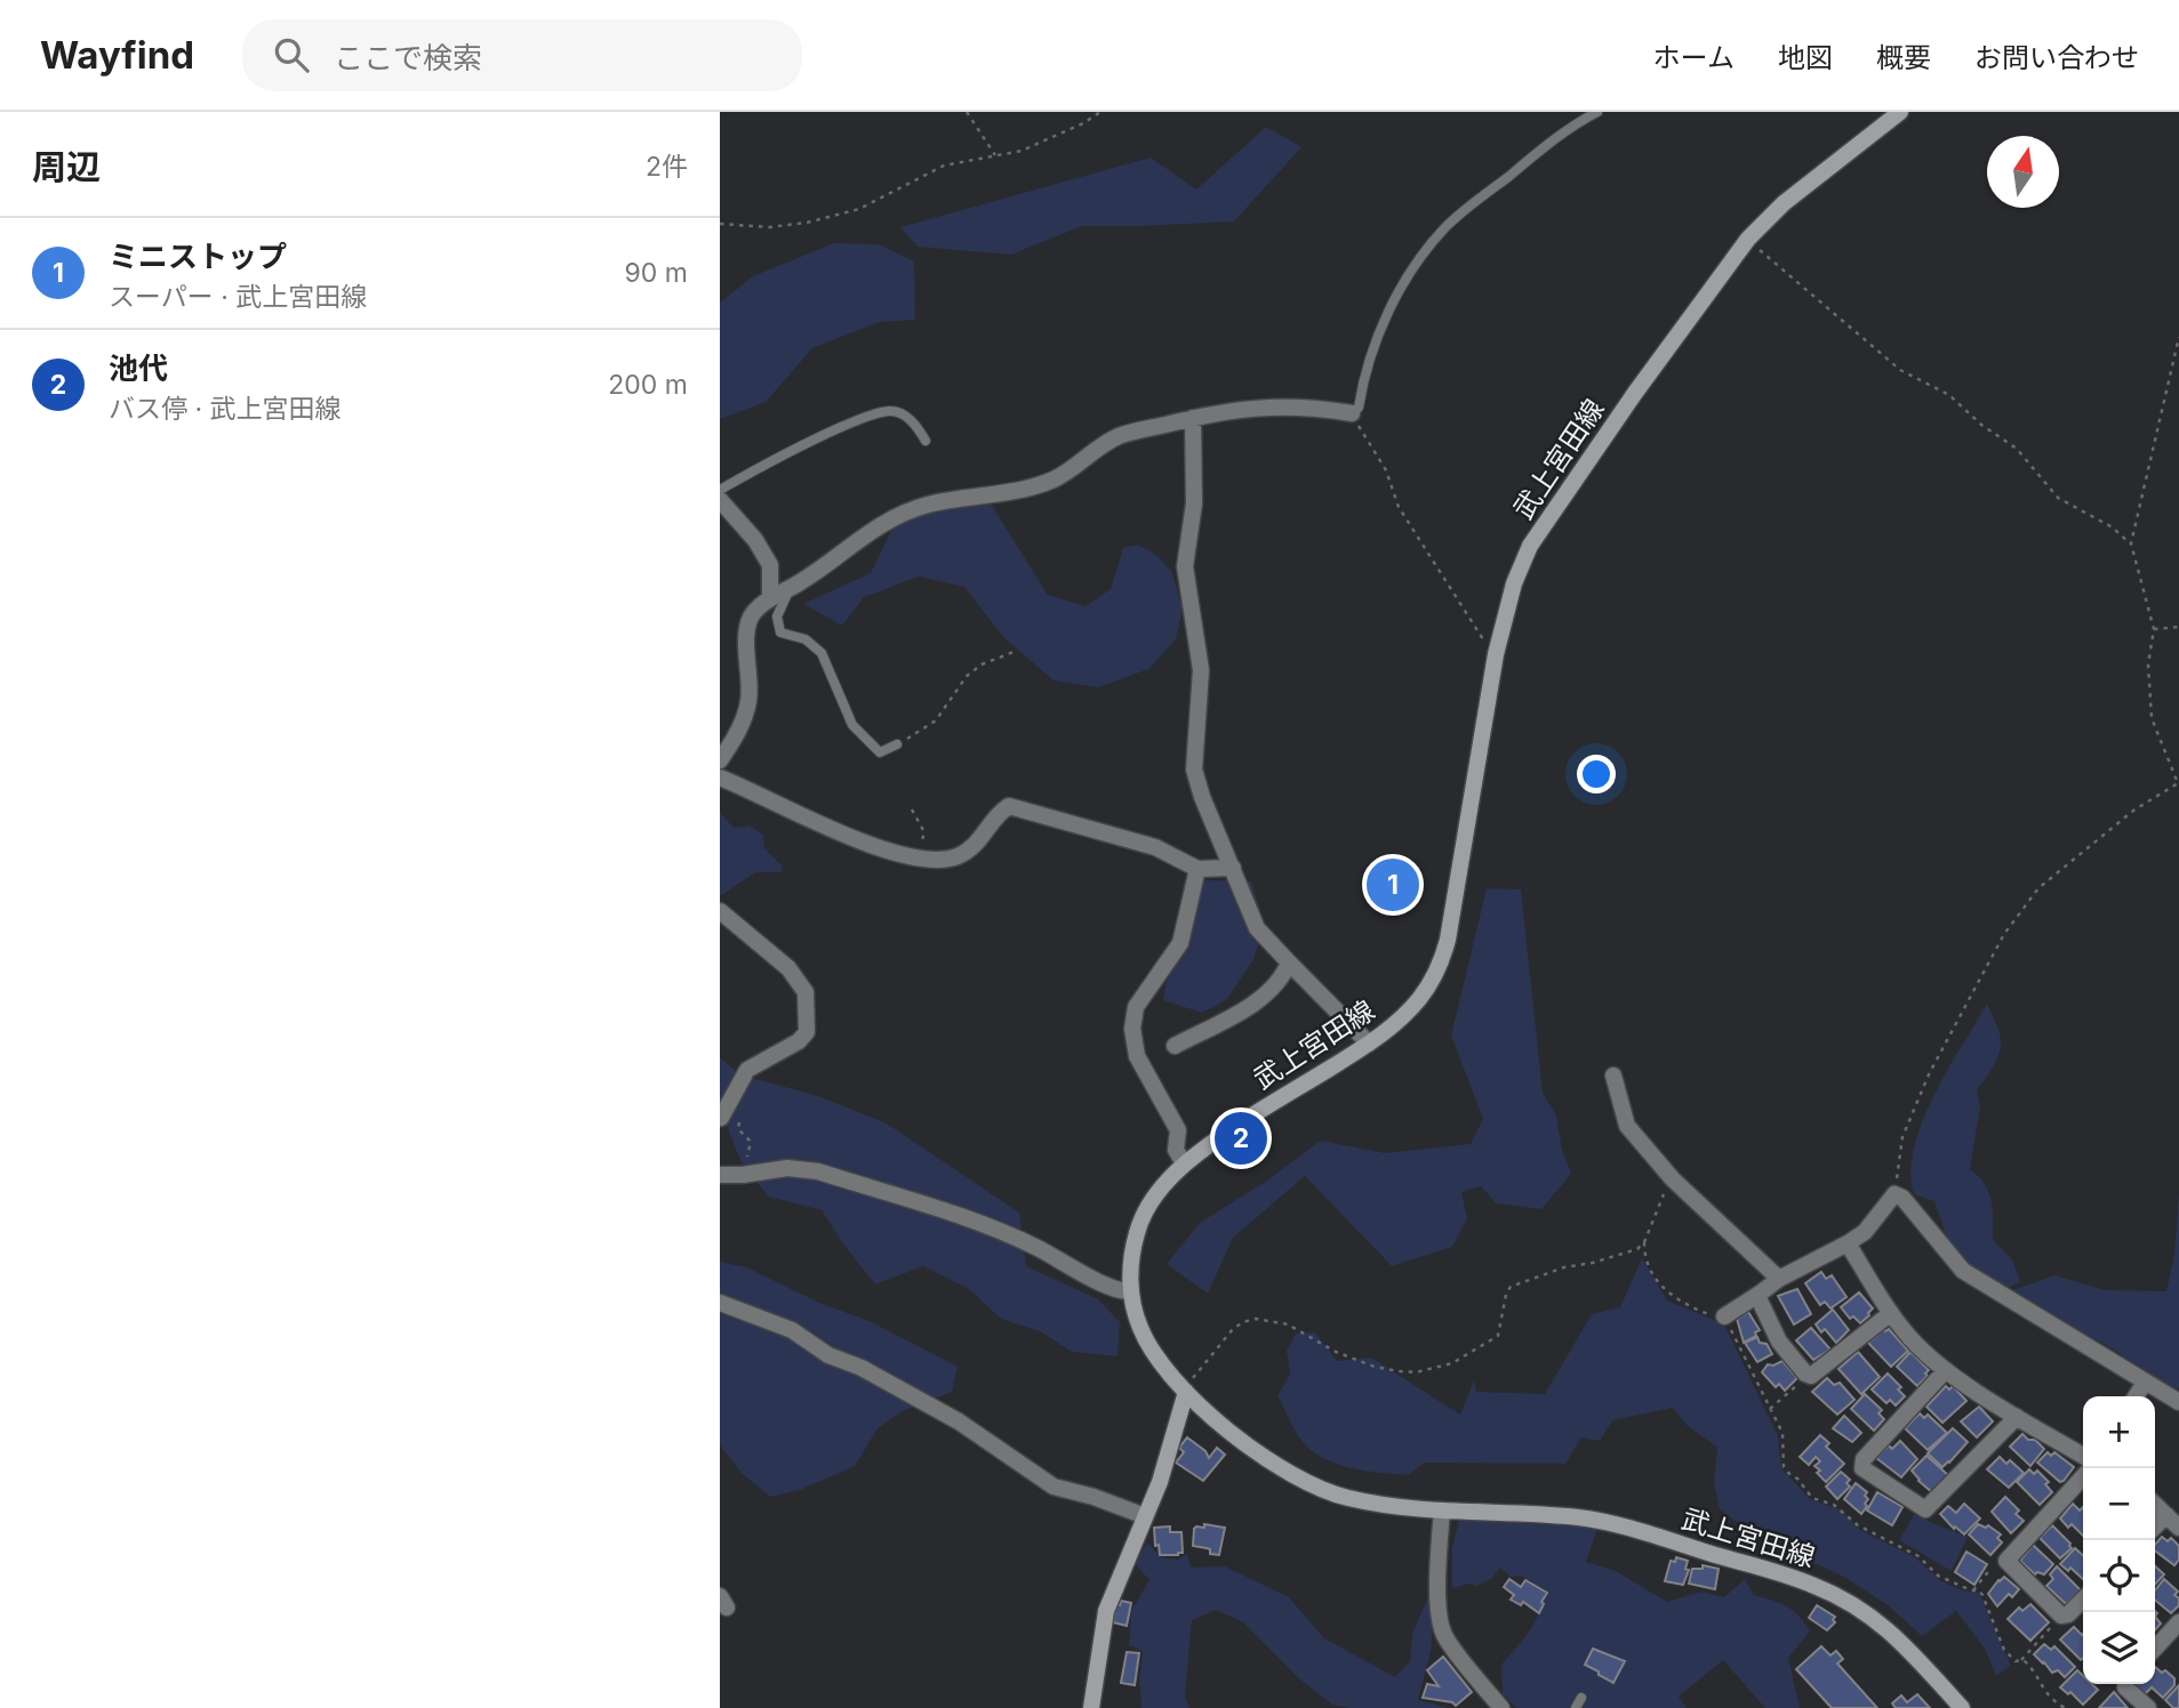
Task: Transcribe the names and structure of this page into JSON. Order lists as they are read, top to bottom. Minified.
{"streets":{"main road":["武上宮田線"]},"north":"top","page":{"header":"Wayfind","search":"ここで検索","nav":["ホーム","地図","概要","お問い合わせ"],"heading":["周辺","2件"],"list":[{"mark":"1","name":"ミニストップ","note":"スーパー · 武上宮田線","value":"90 m"},{"mark":"2","name":"池代","note":"バス停 · 武上宮田線","value":"200 m"}],"pins":["1","2"],"map_buttons":["+","−"]}}
